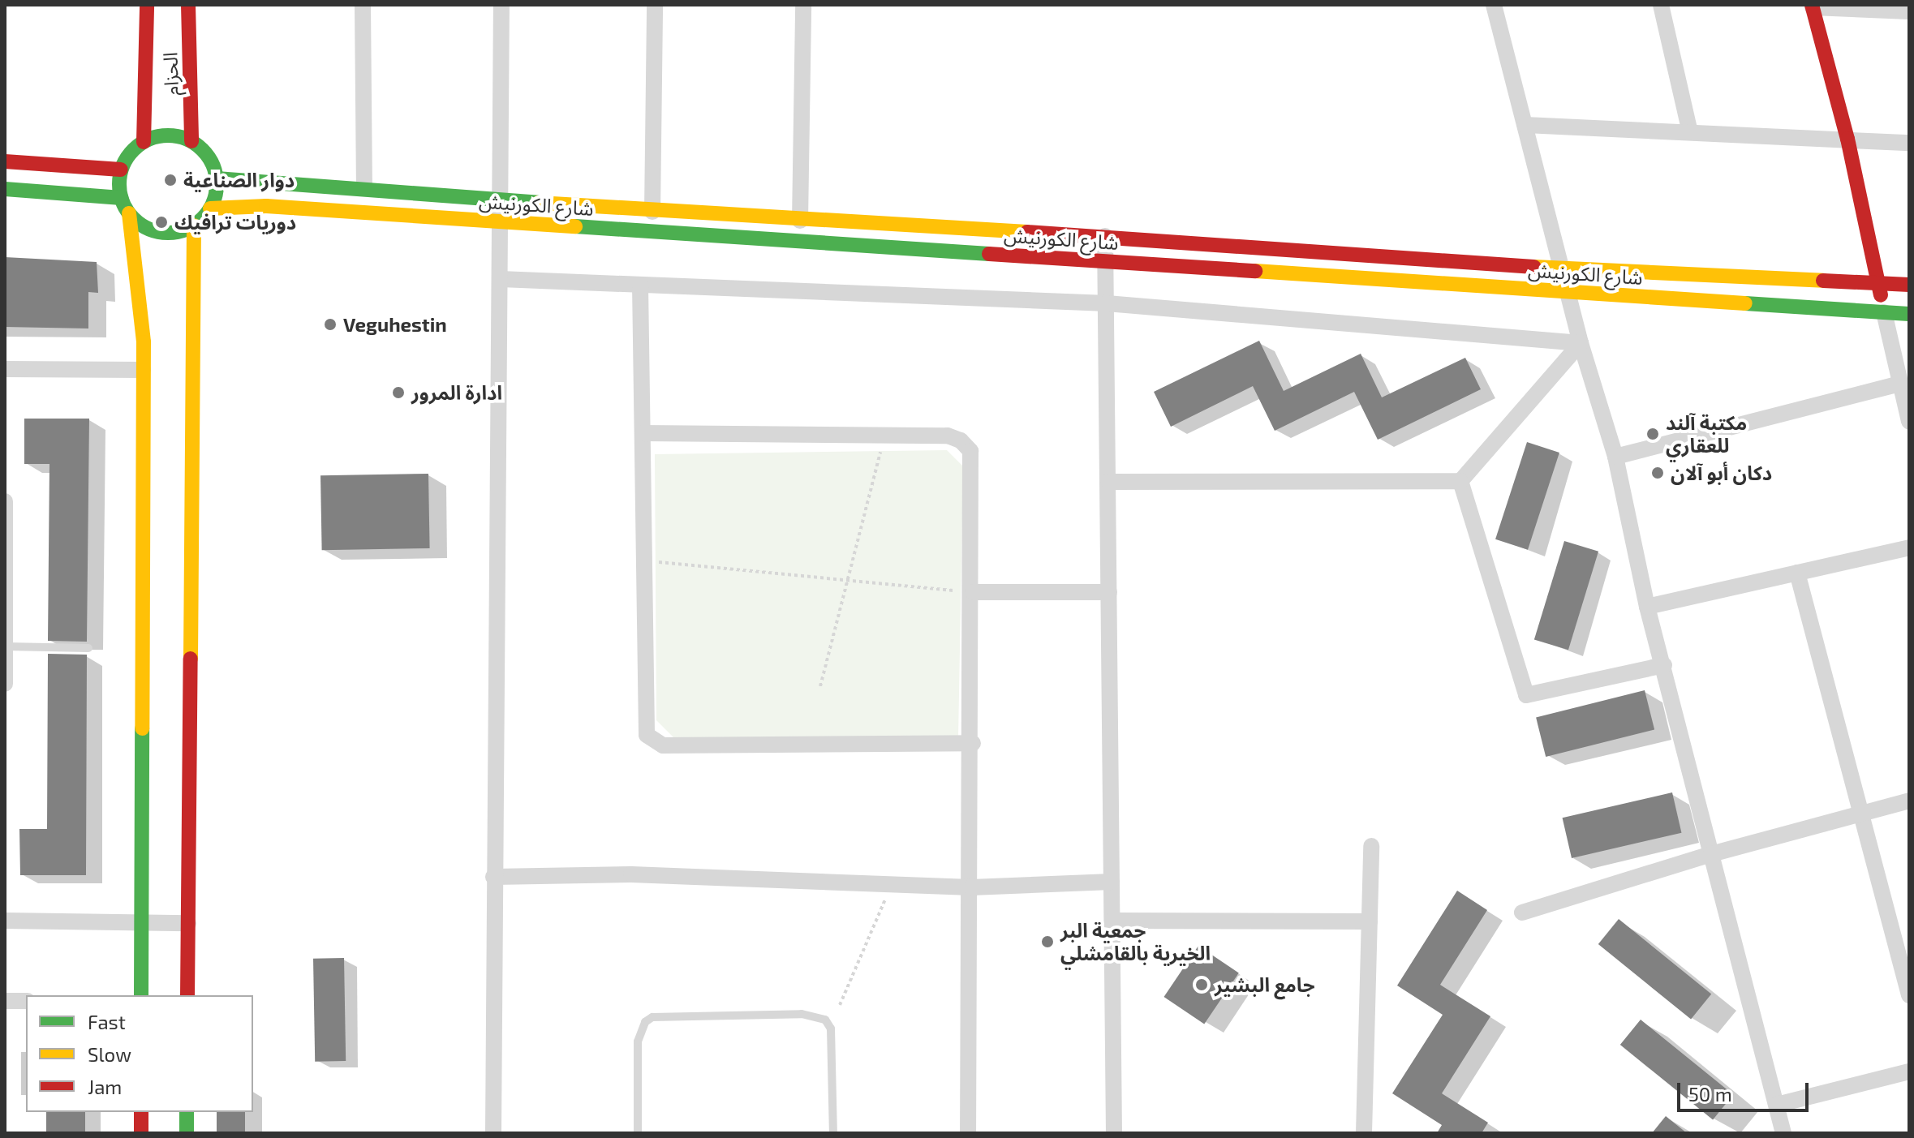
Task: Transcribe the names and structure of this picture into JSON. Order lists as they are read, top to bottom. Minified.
{"streets":{"street":["الحزام","شارع الكورنيش"]},"crossings":[["الحزام","شارع الكورنيش"]],"places":["دوار الصناعية","دوريات ترافيك","Veguhestin","ادارة المرور","مكتبة آلند للعقاري","دكان أبو آلان","جمعية البر الخيرية بالقامشلي","جامع البشير"],"legend":["Fast","Slow","Jam"],"scale_bar":"50 m"}
